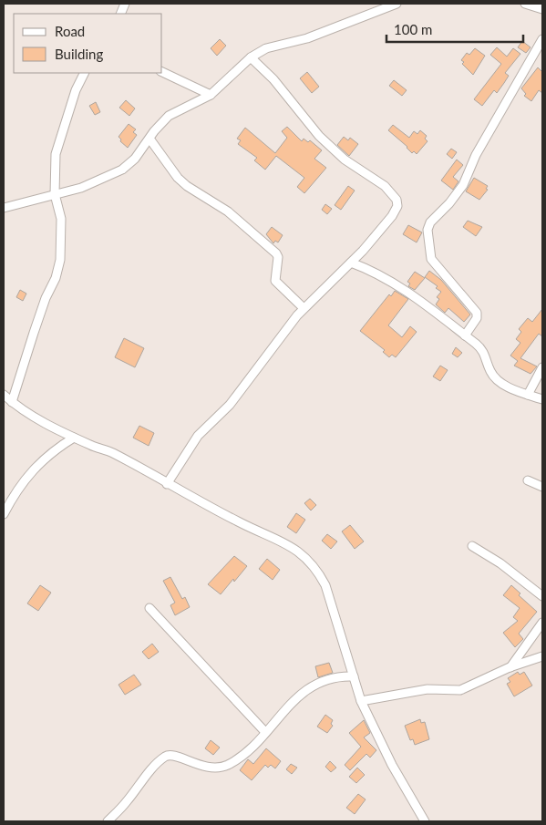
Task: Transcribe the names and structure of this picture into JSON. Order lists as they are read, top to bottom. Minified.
{"legend":["Road","Building"],"scale_bar":"100 m"}
